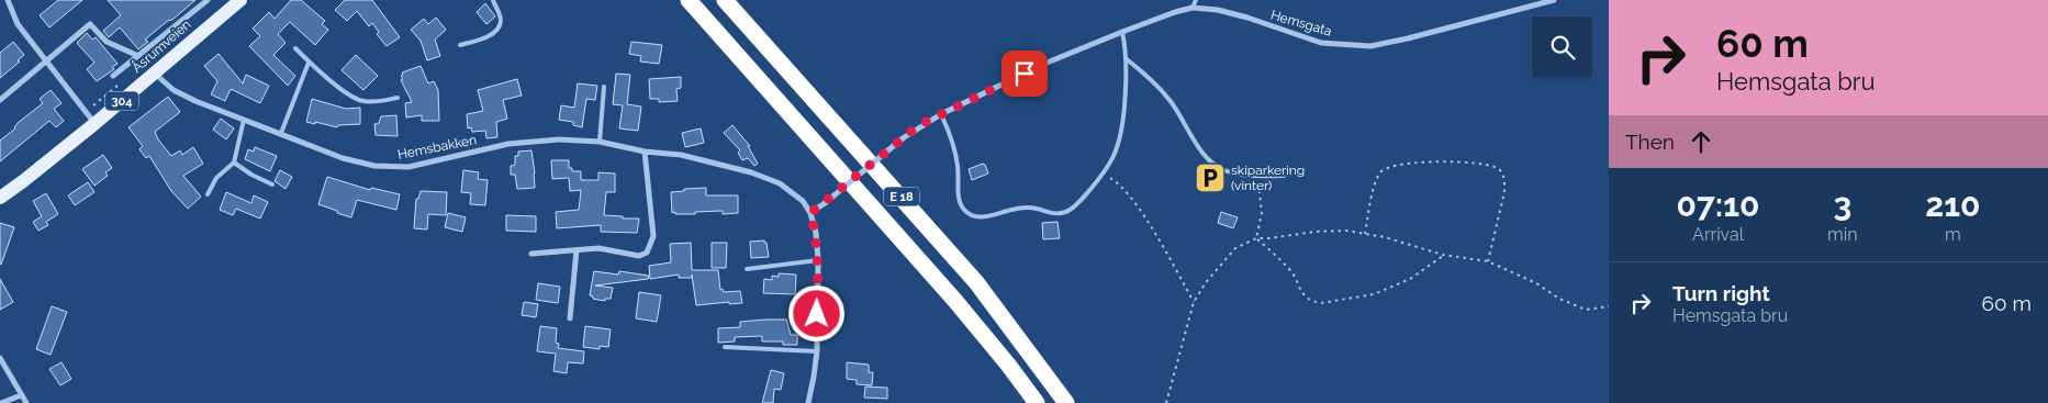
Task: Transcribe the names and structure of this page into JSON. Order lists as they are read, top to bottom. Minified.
{"streets":{"highway":["E 18"],"main road":["Åsrumveien","304"],"street":["Hemsgata","Hemsbakken"]},"crossings":[["Hemsgata","Hemsbakken"],["Åsrumveien","Hemsbakken"]],"places":{"parking":["skiparkering (vinter)"]},"page":{"turn":["60 m","Hemsgata bru"],"then":"Then","eta":["07:10","Arrival","3","min","210","m"],"list":[{"name":"Turn right","note":"Hemsgata bru","value":"60 m"}]}}
